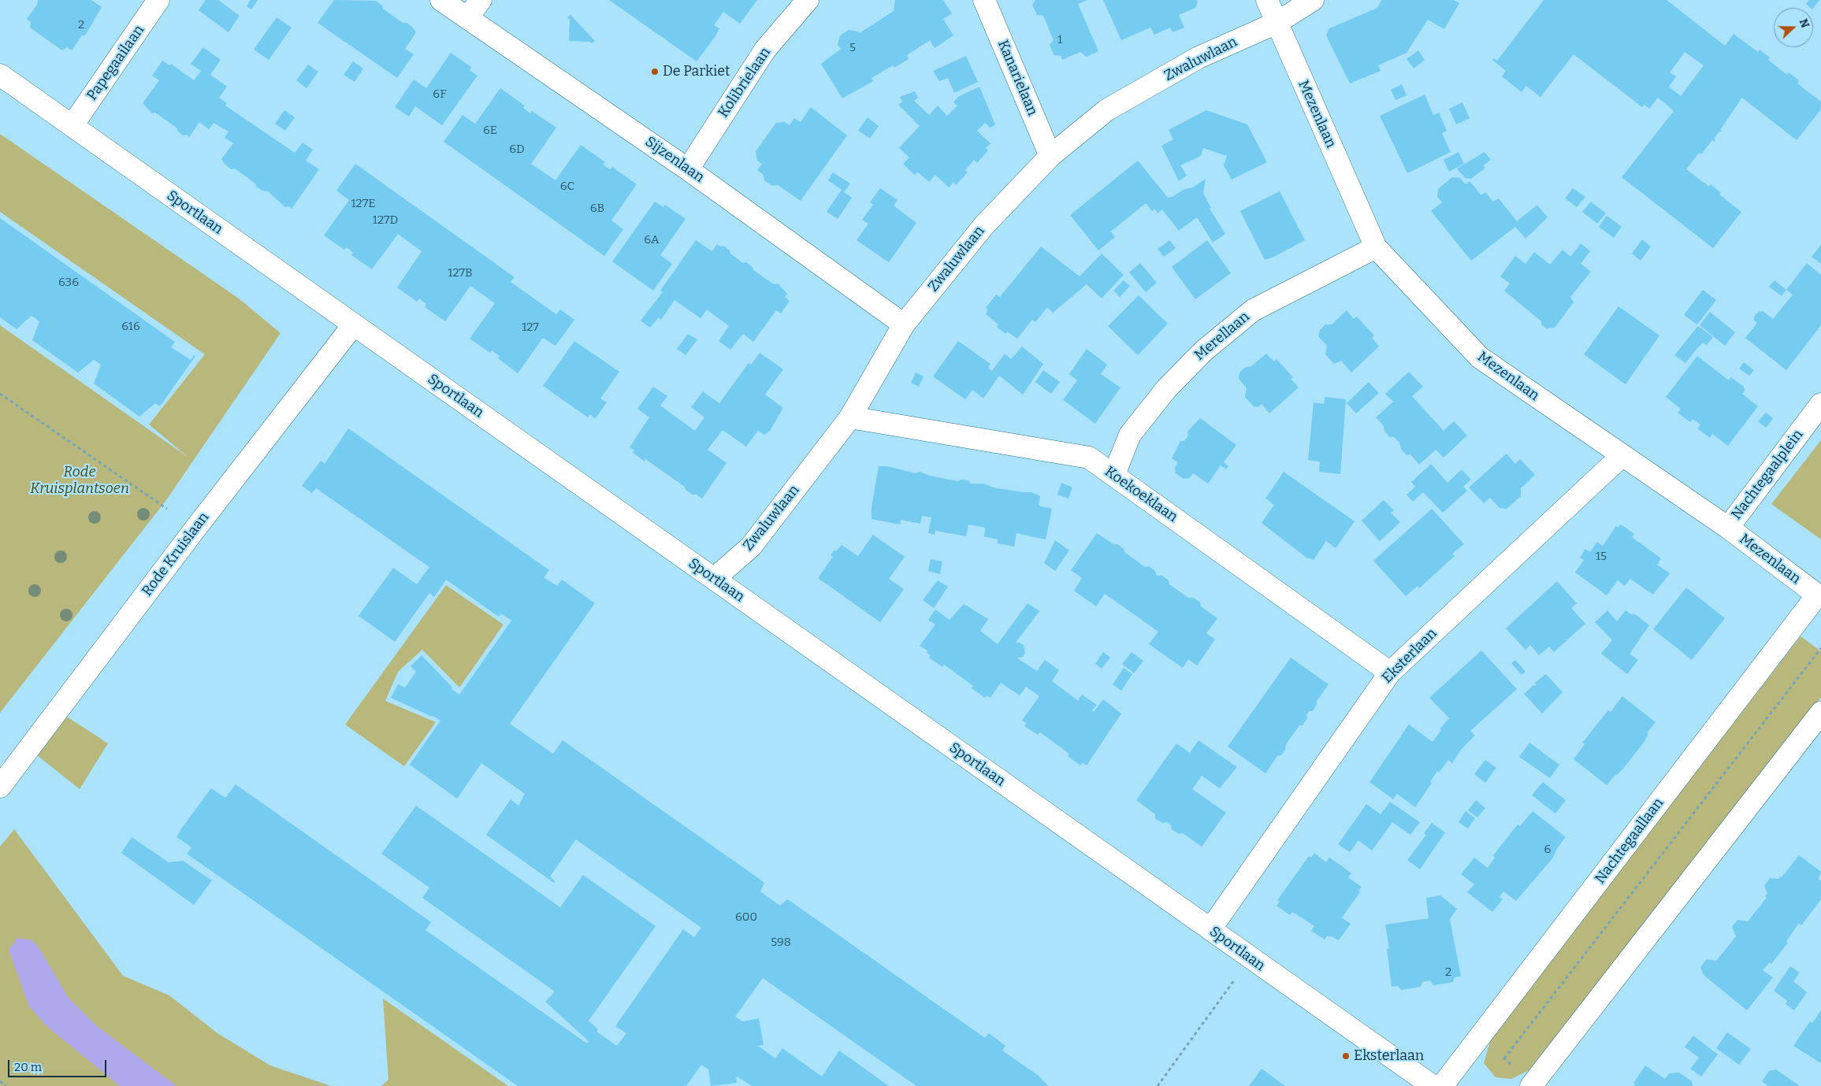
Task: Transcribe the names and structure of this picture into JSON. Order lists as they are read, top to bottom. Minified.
{"streets":{"street":["Zwaluwlaan","Papegaailaan","Kanarielaan","Kolibrielaan","Mezenlaan","Sijzenlaan","Sportlaan","Merellaan","Nachtegaalplein","Koekoeklaan","Rode Kruislaan","Eksterlaan","Nachtegaallaan"]},"crossings":[["Zwaluwlaan","Kanarielaan"],["Zwaluwlaan","Mezenlaan"],["Zwaluwlaan","Sijzenlaan"],["Zwaluwlaan","Sportlaan"],["Zwaluwlaan","Koekoeklaan"],["Papegaailaan","Sportlaan"],["Kolibrielaan","Sijzenlaan"],["Mezenlaan","Merellaan"],["Mezenlaan","Nachtegaalplein"],["Mezenlaan","Eksterlaan"],["Mezenlaan","Nachtegaallaan"],["Sportlaan","Rode Kruislaan"],["Sportlaan","Eksterlaan"],["Merellaan","Koekoeklaan"],["Koekoeklaan","Eksterlaan"]],"parks":["Rode Kruisplantsoen"],"places":["De Parkiet","Eksterlaan"],"house_numbers":["2","1","5","6F","6E","6D","6C","127E","6B","127D","6A","127B","636","616","127","15","6","600","598","2"],"scale_bar":"20 m","north":"right"}
